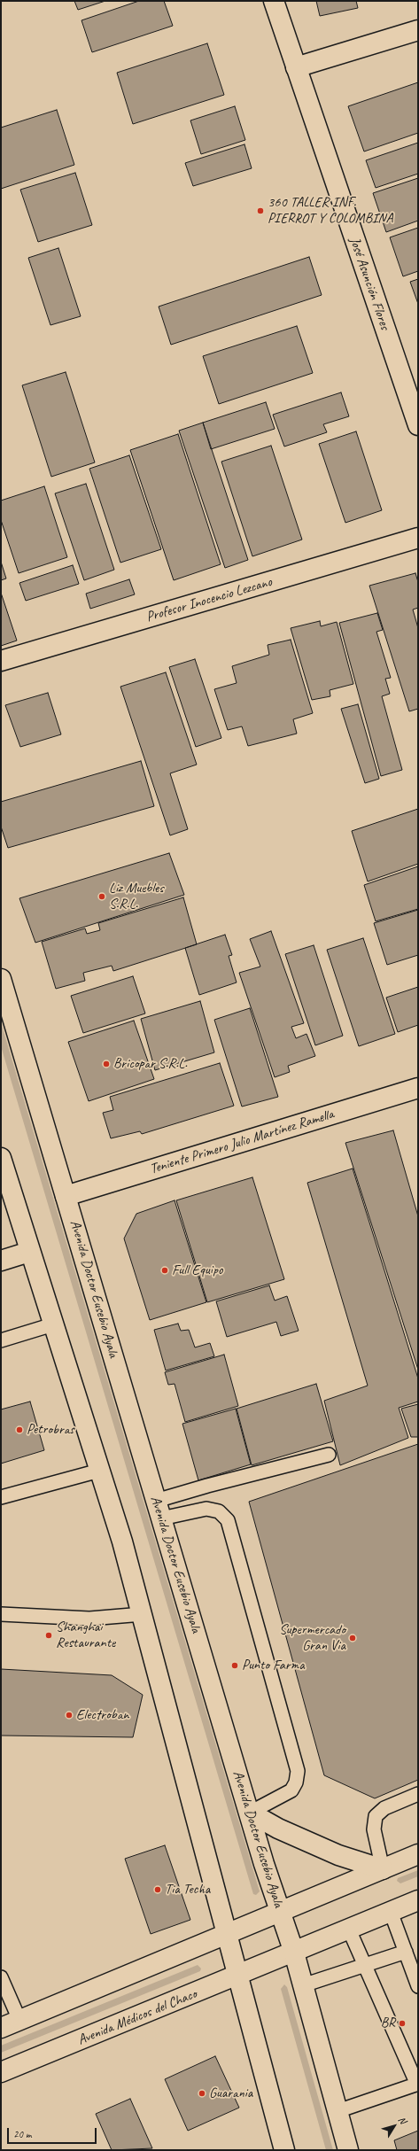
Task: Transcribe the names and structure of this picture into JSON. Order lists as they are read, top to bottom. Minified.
{"streets":{"main road":["José Asunción Flores","Profesor Inocencio Lezcano","Teniente Primero Julio Martínez Ramella","Avenida Doctor Eusebio Ayala","Avenida Médicos del Chaco"]},"crossings":[["Teniente Primero Julio Martínez Ramella","Avenida Doctor Eusebio Ayala"],["Avenida Doctor Eusebio Ayala","Avenida Médicos del Chaco"]],"places":["360 TALLER INF. PIERROT Y COLOMBINA","Liz Muebles S.R.L.","Bricopar S.R.L.","Full Equipo","Petrobras","Shanghai Restaurante","Supermercado Gran Via","Punto Farma","Electroban","Tia Techa","BR","Guarania"],"scale_bar":"20 m","north":"top right"}
